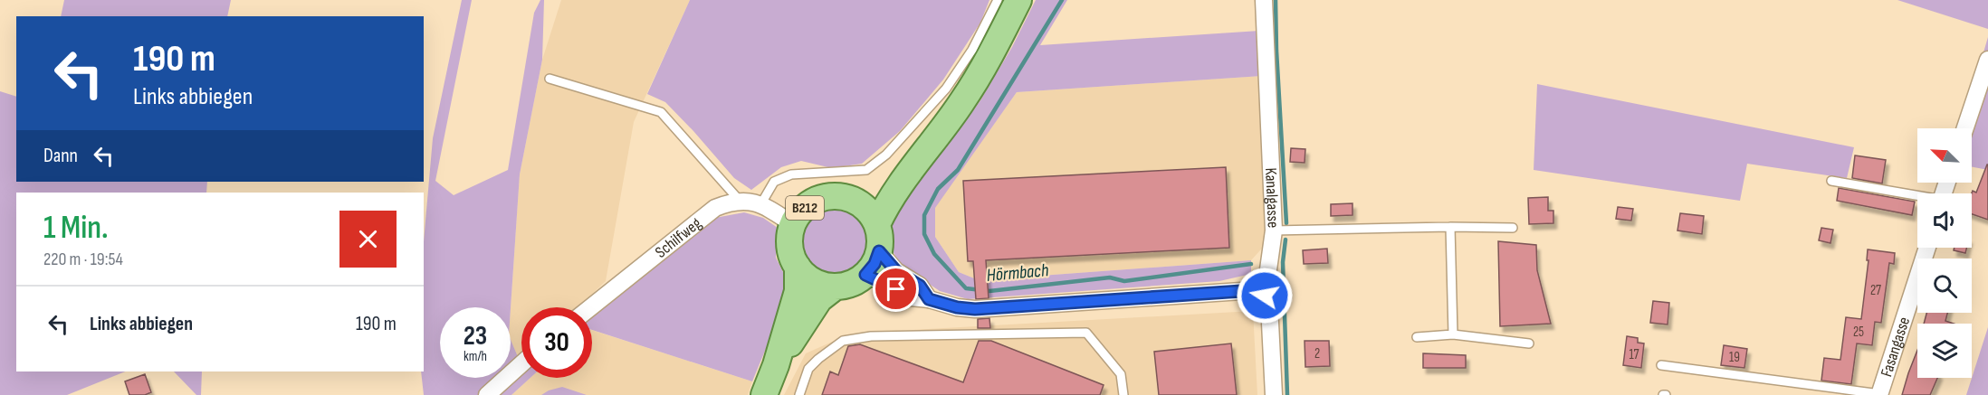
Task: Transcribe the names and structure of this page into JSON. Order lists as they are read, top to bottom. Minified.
{"streets":{"main road":["B212"],"street":["Kanalgasse","Schilfweg","Fasangasse"]},"crossings":[["B212","Schilfweg"]],"water":["Hörmbach"],"house_numbers":["27","25","2","17","19"],"north":"top left","page":{"turn":["190 m","Links abbiegen"],"then":"Dann","heading":["1 Min.","220 m · 19:54"],"list":[{"name":"Links abbiegen","value":"190 m"}],"speed":"23 km/h","limit":"30"}}
